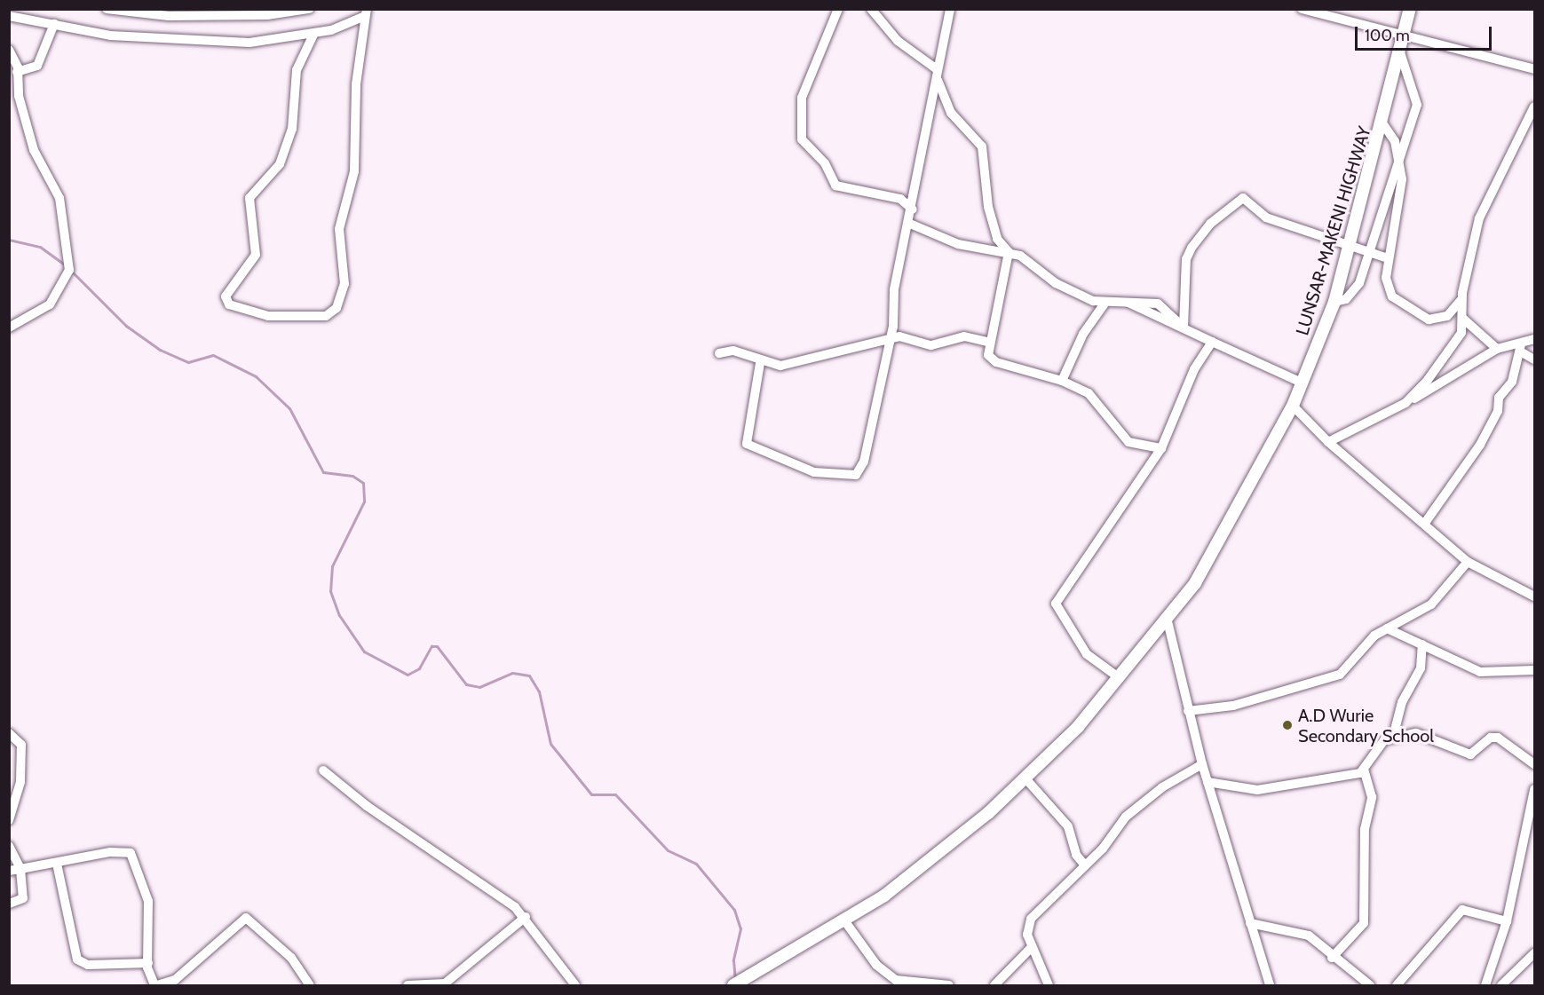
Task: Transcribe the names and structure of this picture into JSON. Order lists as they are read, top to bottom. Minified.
{"streets":{"main road":["LUNSAR-MAKENI HIGHWAY"]},"places":["A.D Wurie Secondary School"],"scale_bar":"100 m"}
